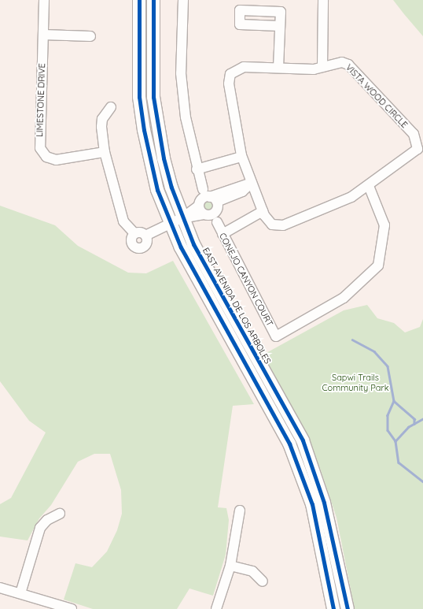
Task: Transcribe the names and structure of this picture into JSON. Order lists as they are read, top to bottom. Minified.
{"streets":{"main road":["EAST AVENIDA DE LOS ARBOLES"],"street":["VISTA WOOD CIRCLE","LIMESTONE DRIVE","CONEJO CANYON COURT"]},"crossings":[["VISTA WOOD CIRCLE","CONEJO CANYON COURT"]],"parks":["Sapwi Trails Community Park"]}
